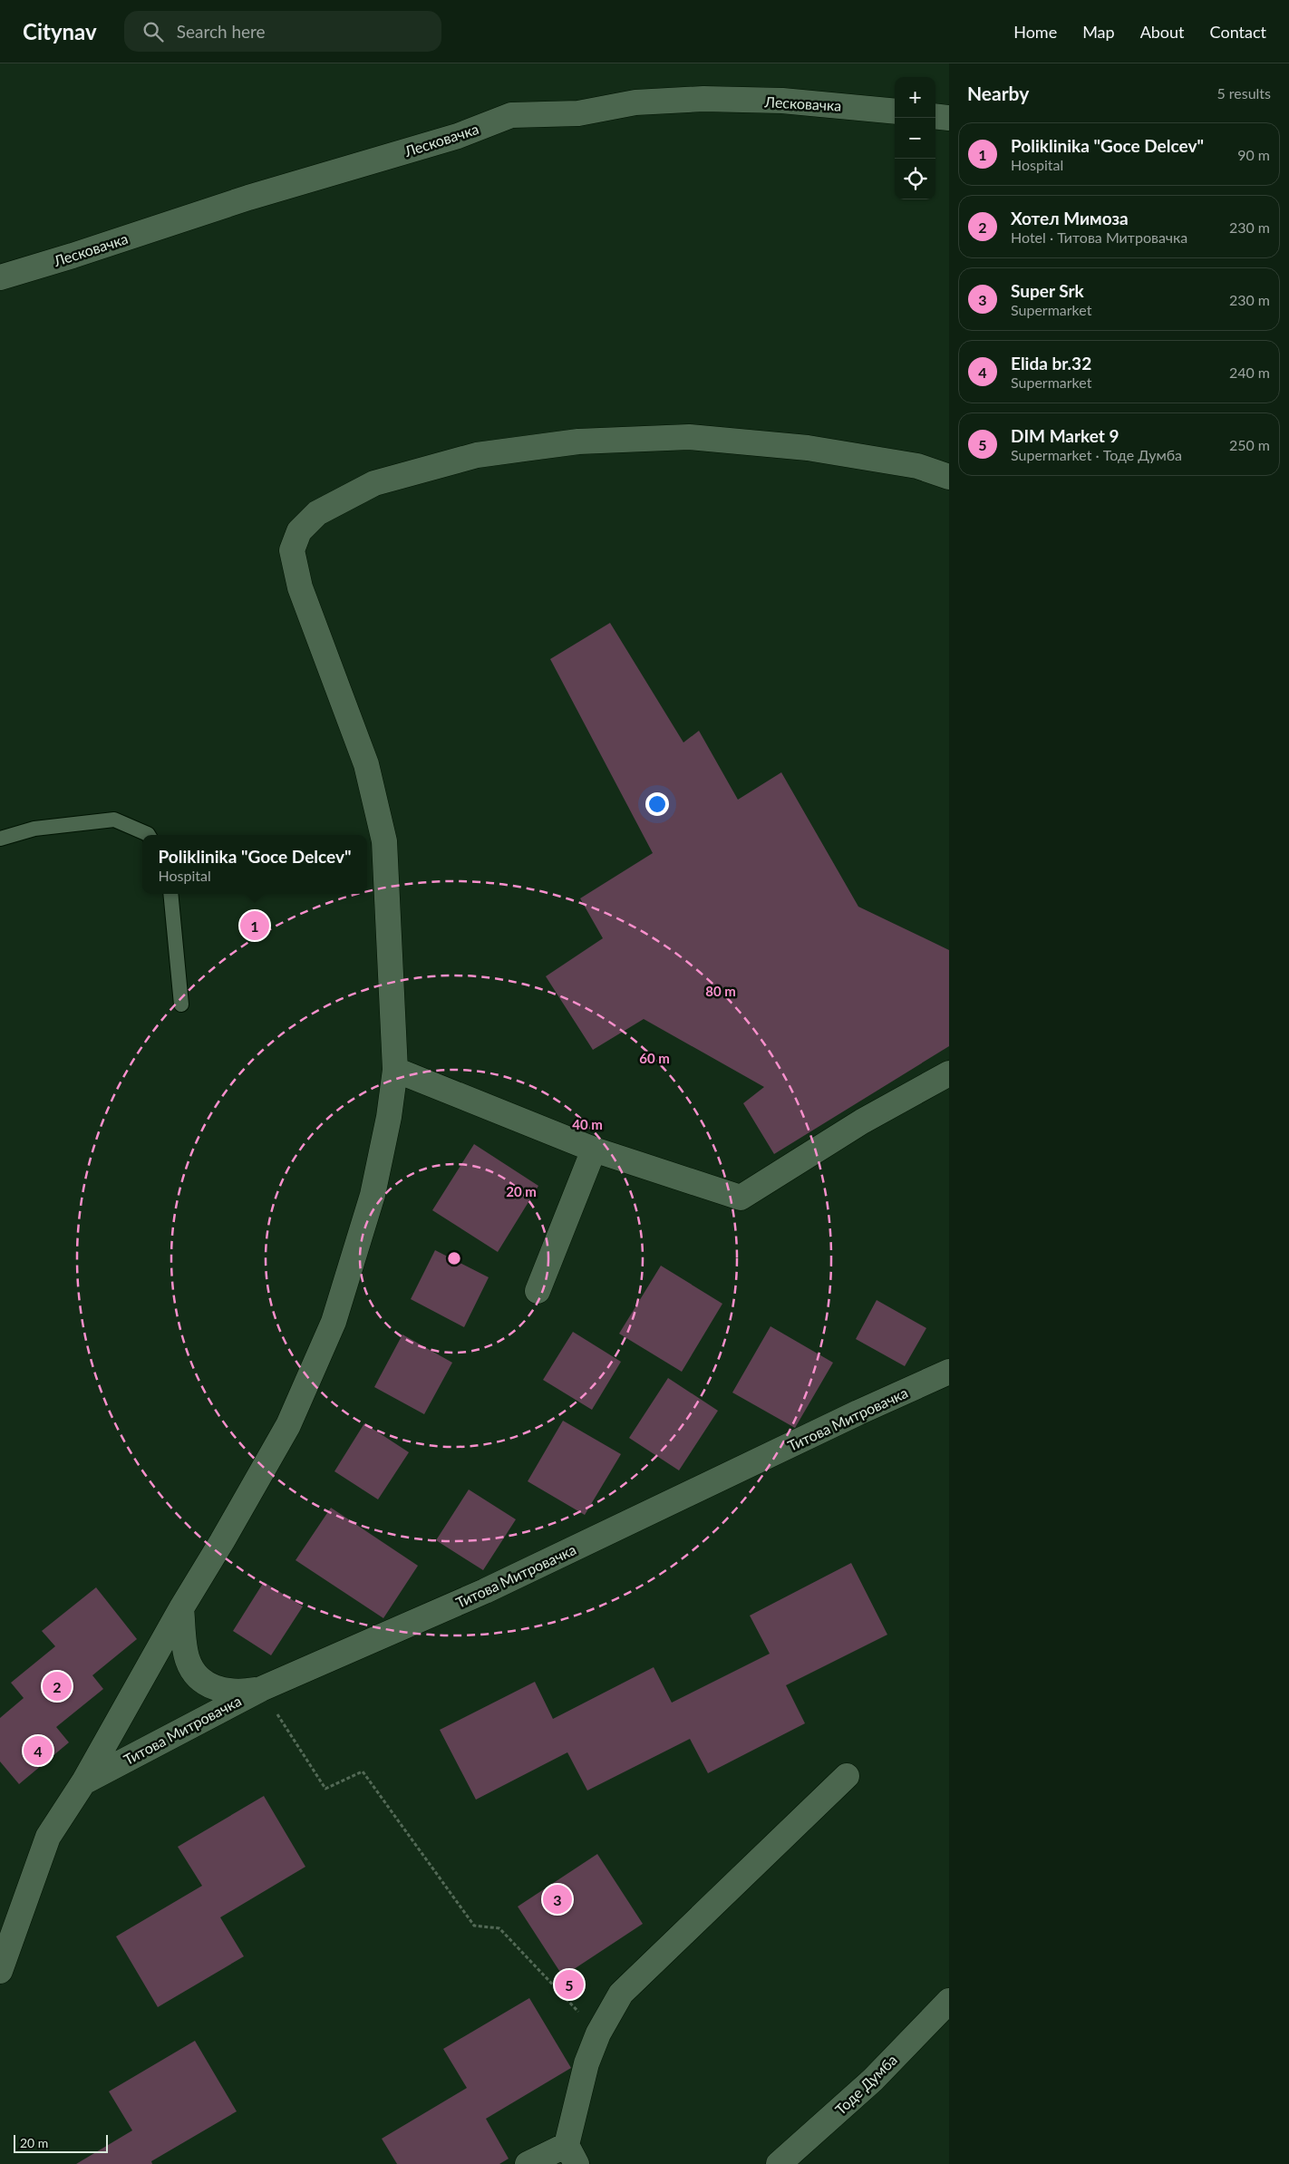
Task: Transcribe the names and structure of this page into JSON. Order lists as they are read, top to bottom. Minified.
{"streets":{"street":["Лесковачка","Титова Митровачка","Тоде Думба"]},"scale_bar":"20 m","page":{"header":"Citynav","search":"Search here","nav":["Home","Map","About","Contact"],"heading":["Nearby","5 results"],"map_buttons":["+","−"],"list":[{"mark":"1","name":"Poliklinika \"Goce Delcev\"","note":"Hospital","value":"90 m"},{"mark":"2","name":"Хотел Мимоза","note":"Hotel · Титова Митровачка","value":"230 m"},{"mark":"3","name":"Super Srk","note":"Supermarket","value":"230 m"},{"mark":"4","name":"Elida br.32","note":"Supermarket","value":"240 m"},{"mark":"5","name":"DIM Market 9","note":"Supermarket · Тоде Думба","value":"250 m"}],"popup":["Poliklinika \"Goce Delcev\"","Hospital"],"pins":["1","2","4","3","5"],"scale":"20 m"},"rings":["80 m","60 m","40 m","20 m"]}
